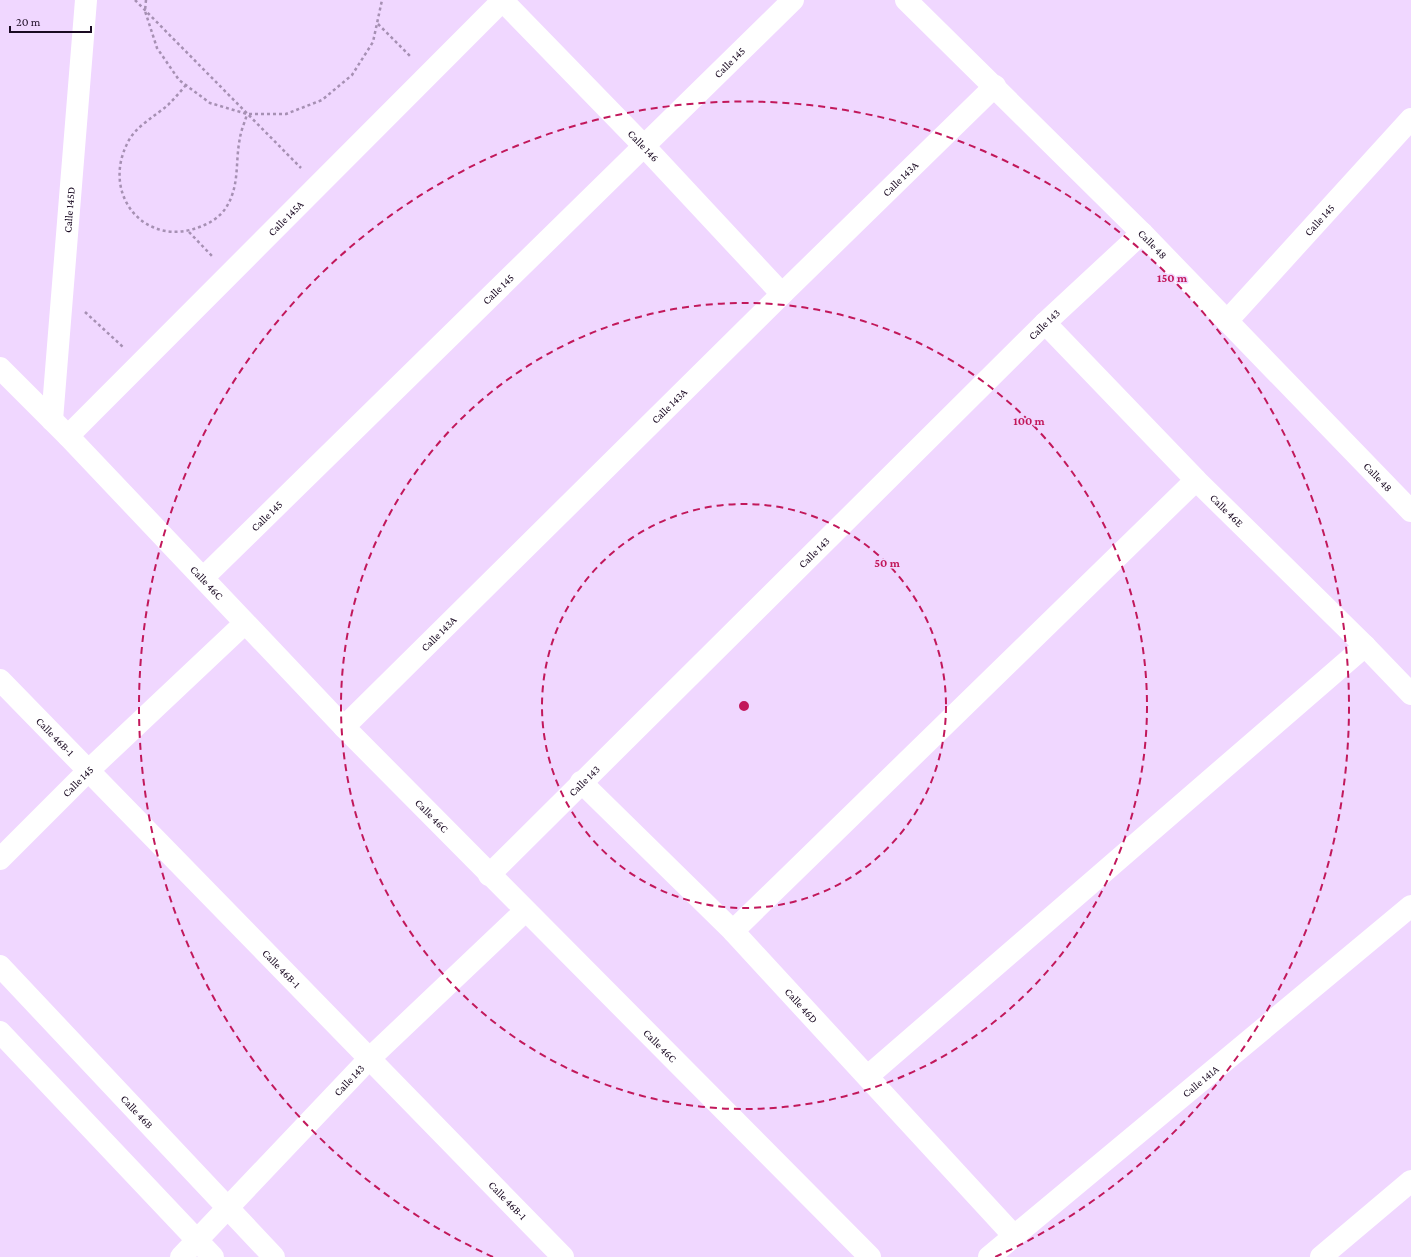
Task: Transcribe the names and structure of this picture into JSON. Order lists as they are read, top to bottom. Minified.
{"streets":{"street":["Calle 145","Calle 146","Calle 143A","Calle 145D","Calle 145A","Calle 48","Calle 143","Calle 46E","Calle 46C","Calle 46B-1","Calle 46D","Calle 141A","Calle 46B"]},"crossings":[["Calle 145","Calle 146"],["Calle 145","Calle 48"],["Calle 145","Calle 46C"],["Calle 145","Calle 46B-1"],["Calle 146","Calle 143A"],["Calle 146","Calle 145A"],["Calle 143A","Calle 48"],["Calle 143A","Calle 46C"],["Calle 145D","Calle 46C"],["Calle 145A","Calle 46C"],["Calle 48","Calle 143"],["Calle 143","Calle 46E"],["Calle 143","Calle 46C"],["Calle 143","Calle 46B-1"],["Calle 143","Calle 46D"],["Calle 143","Calle 46B"],["Calle 46D","Calle 141A"]],"scale_bar":"20 m","rings":["150 m","100 m","50 m"]}
